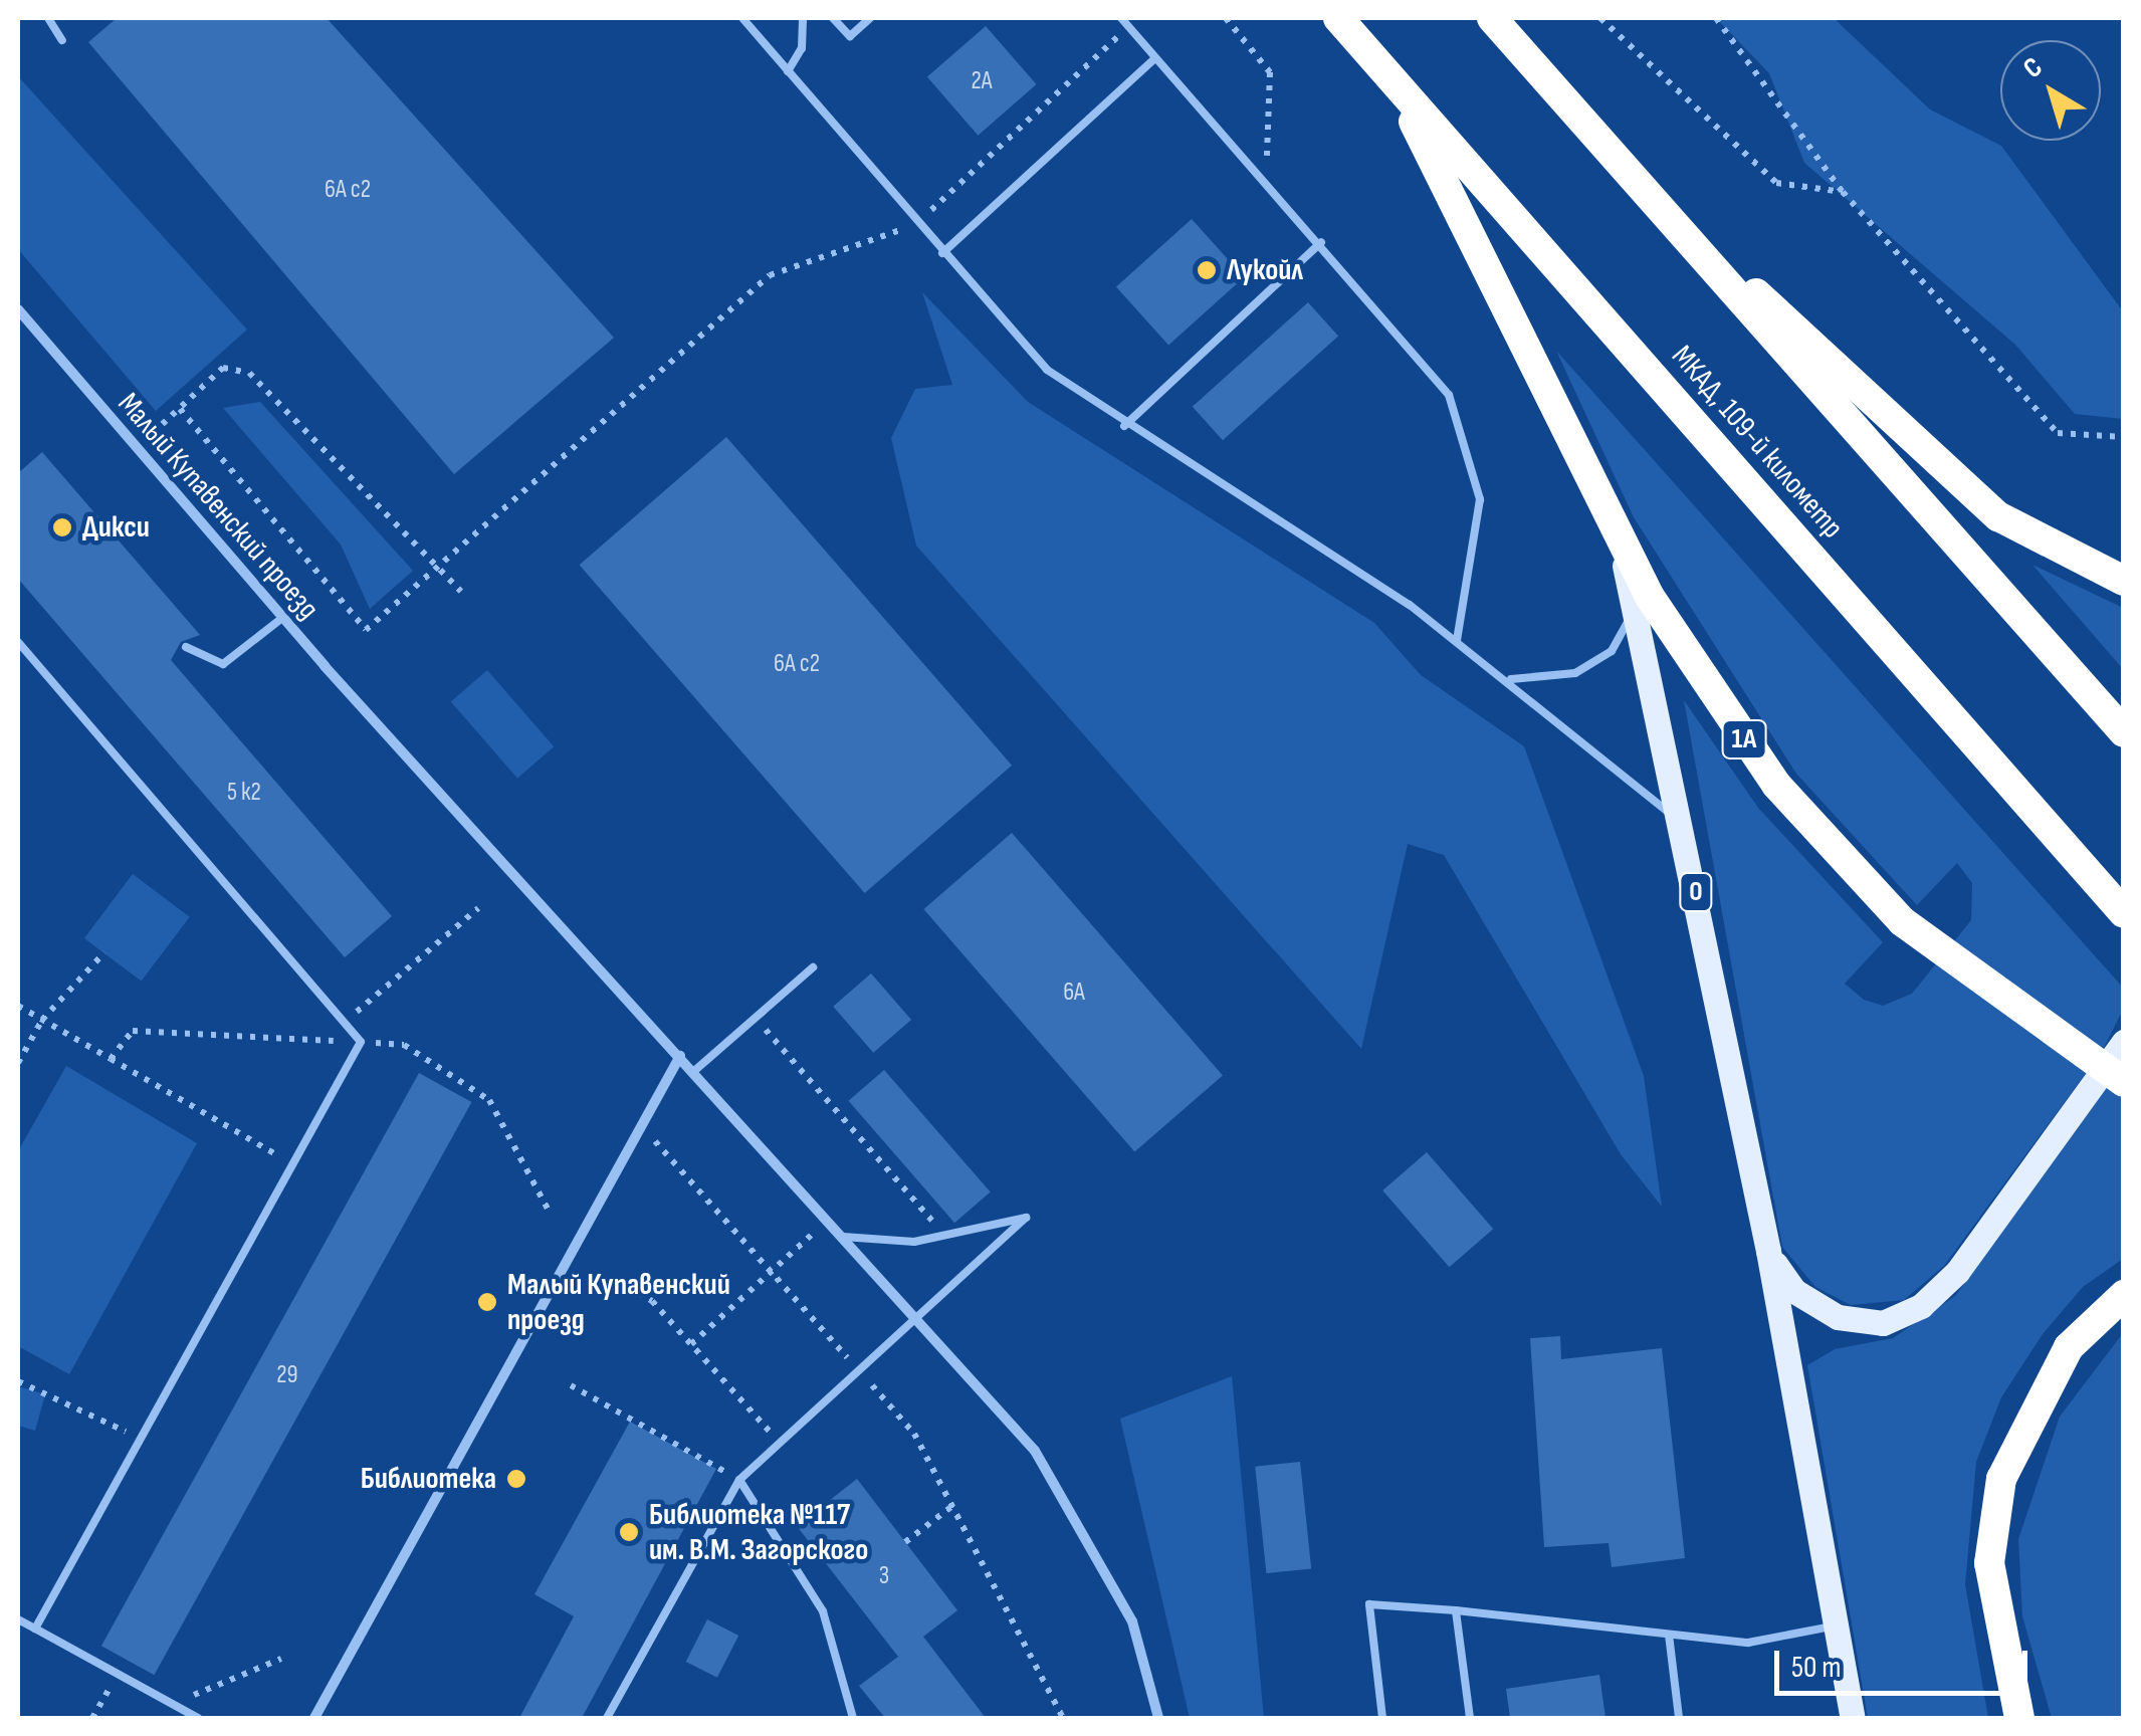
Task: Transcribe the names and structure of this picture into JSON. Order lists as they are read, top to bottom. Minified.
{"streets":{"highway":["МКАД, 109-й километр","1A","0"],"street":["Малый Купавенский проезд"]},"crossings":[["МКАД, 109-й километр","0"],["1A","0"]],"places":["Лукойл","Дикси","Малый Купавенский проезд","Библиотека","Библиотека №117 им. В.М. Загорского"],"house_numbers":["2А","6A c2","6А с2","5 к2","6А","29","3"],"scale_bar":"50 m","north":"top left"}
